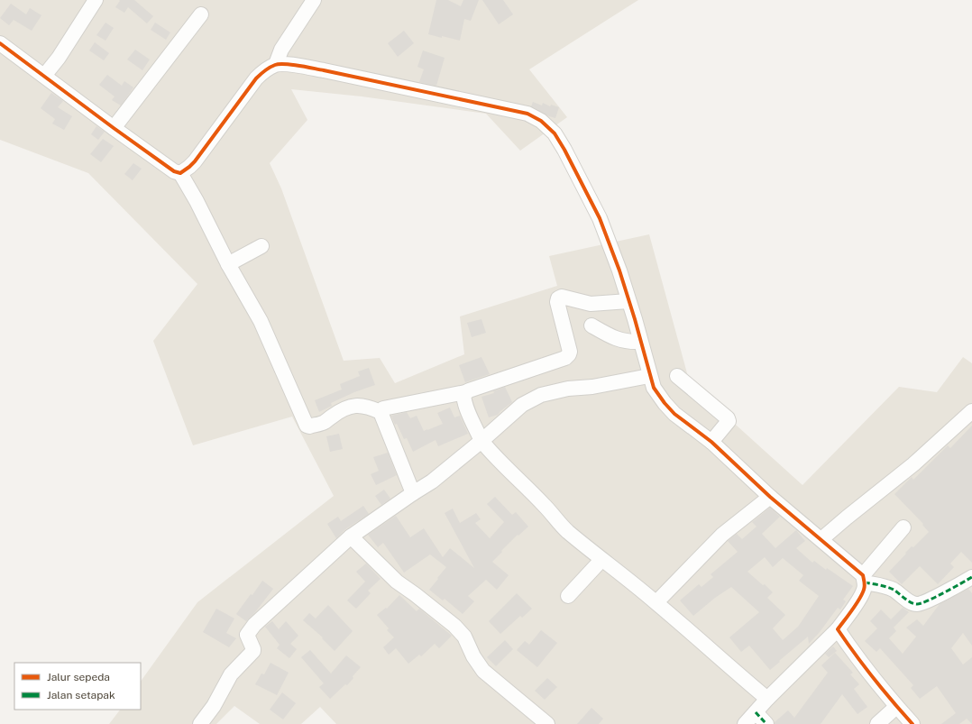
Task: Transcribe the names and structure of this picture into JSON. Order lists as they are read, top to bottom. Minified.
{"legend":["Jalur sepeda","Jalan setapak"]}
